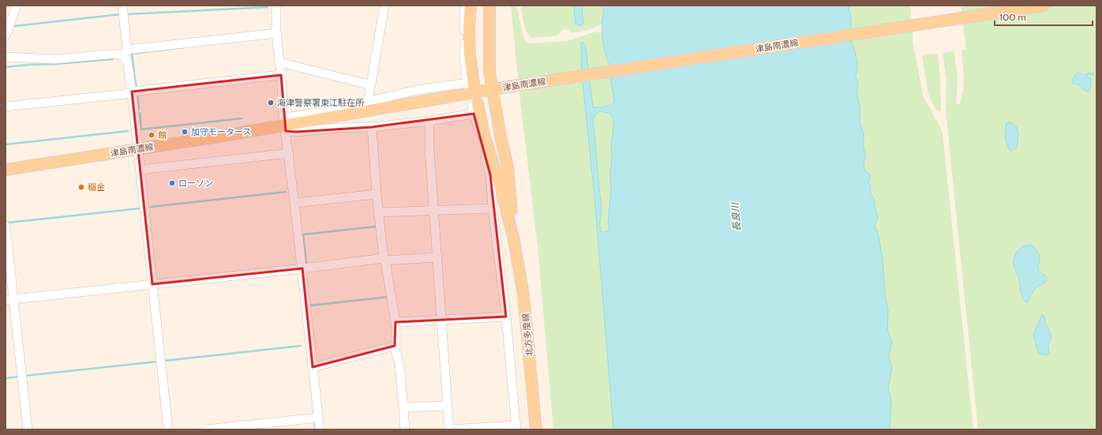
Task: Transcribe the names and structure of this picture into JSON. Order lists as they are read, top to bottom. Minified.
{"streets":{"main road":["津島南濃線","北方多度線"]},"water":["長良川"],"places":["海津警察署東江駐在所","加守モータース","館","ローソン","稲金"],"scale_bar":"100 m"}
